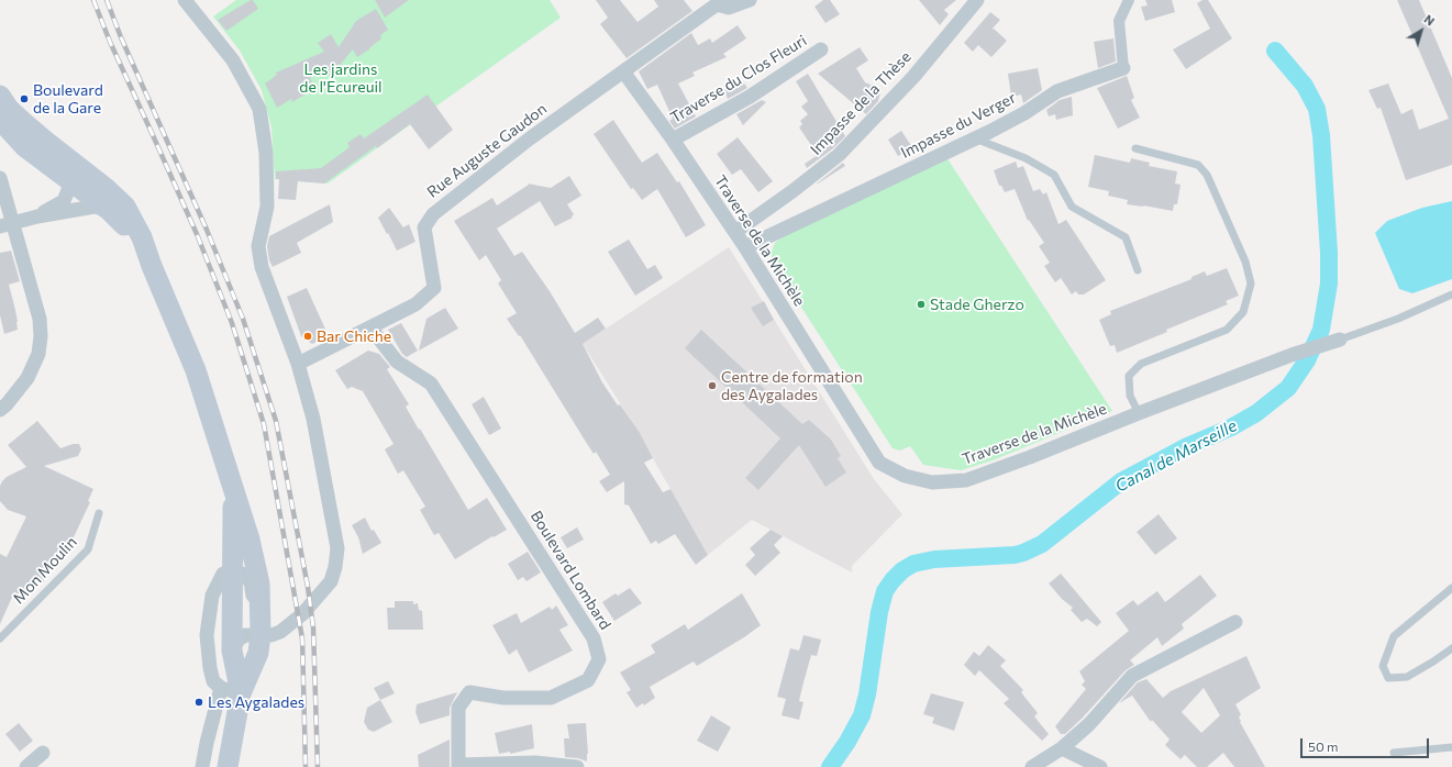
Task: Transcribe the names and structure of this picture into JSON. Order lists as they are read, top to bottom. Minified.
{"streets":{"street":["Traverse du Clos Fleuri","Impasse de la Thèse","Impasse du Verger","Rue Auguste Gaudon","Traverse de la Michèle","Boulevard Lombard"],"lane":["Mon Moulin"]},"crossings":[["Traverse du Clos Fleuri","Traverse de la Michèle"],["Impasse de la Thèse","Traverse de la Michèle"],["Impasse du Verger","Traverse de la Michèle"],["Rue Auguste Gaudon","Traverse de la Michèle"],["Rue Auguste Gaudon","Boulevard Lombard"]],"water":["Canal de Marseille"],"parks":["Les jardins de l'Ecureuil"],"places":["Boulevard de la Gare","Stade Gherzo","Bar Chiche","Centre de formation des Aygalades","Les Aygalades"],"scale_bar":"50 m","north":"top right"}
